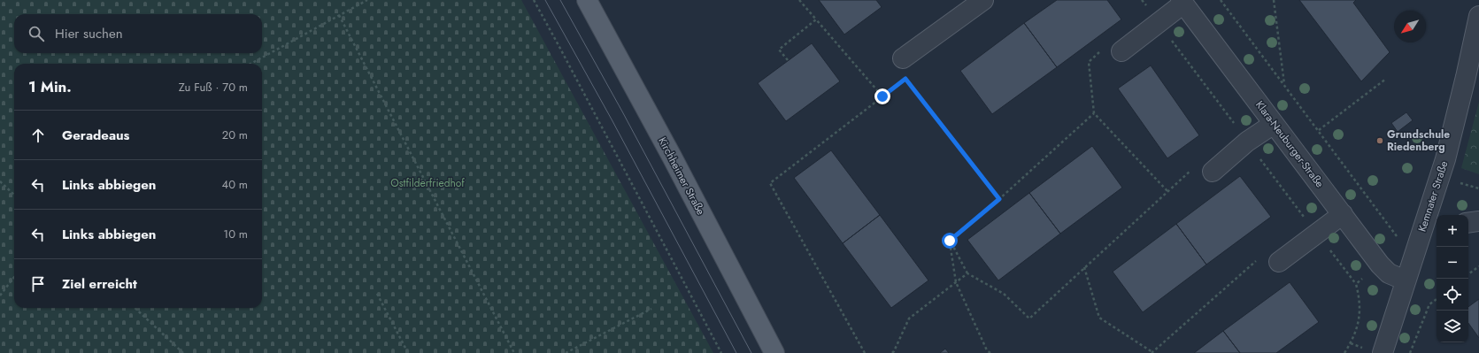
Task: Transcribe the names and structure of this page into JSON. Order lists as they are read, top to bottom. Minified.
{"streets":{"main road":["Kirchheimer Straße"],"street":["Klara-Neuburger-Straße","Kemnater Straße"]},"crossings":[["Klara-Neuburger-Straße","Kemnater Straße"]],"parks":["Ostfilderfriedhof"],"places":["Grundschule Riedenberg"],"north":"bottom left","page":{"search":"Hier suchen","heading":["1 Min.","Zu Fuß · 70 m"],"list":[["Geradeaus","20 m"],["Links abbiegen","40 m"],["Links abbiegen","10 m"],"Ziel erreicht"],"map_buttons":["+","−"]}}
